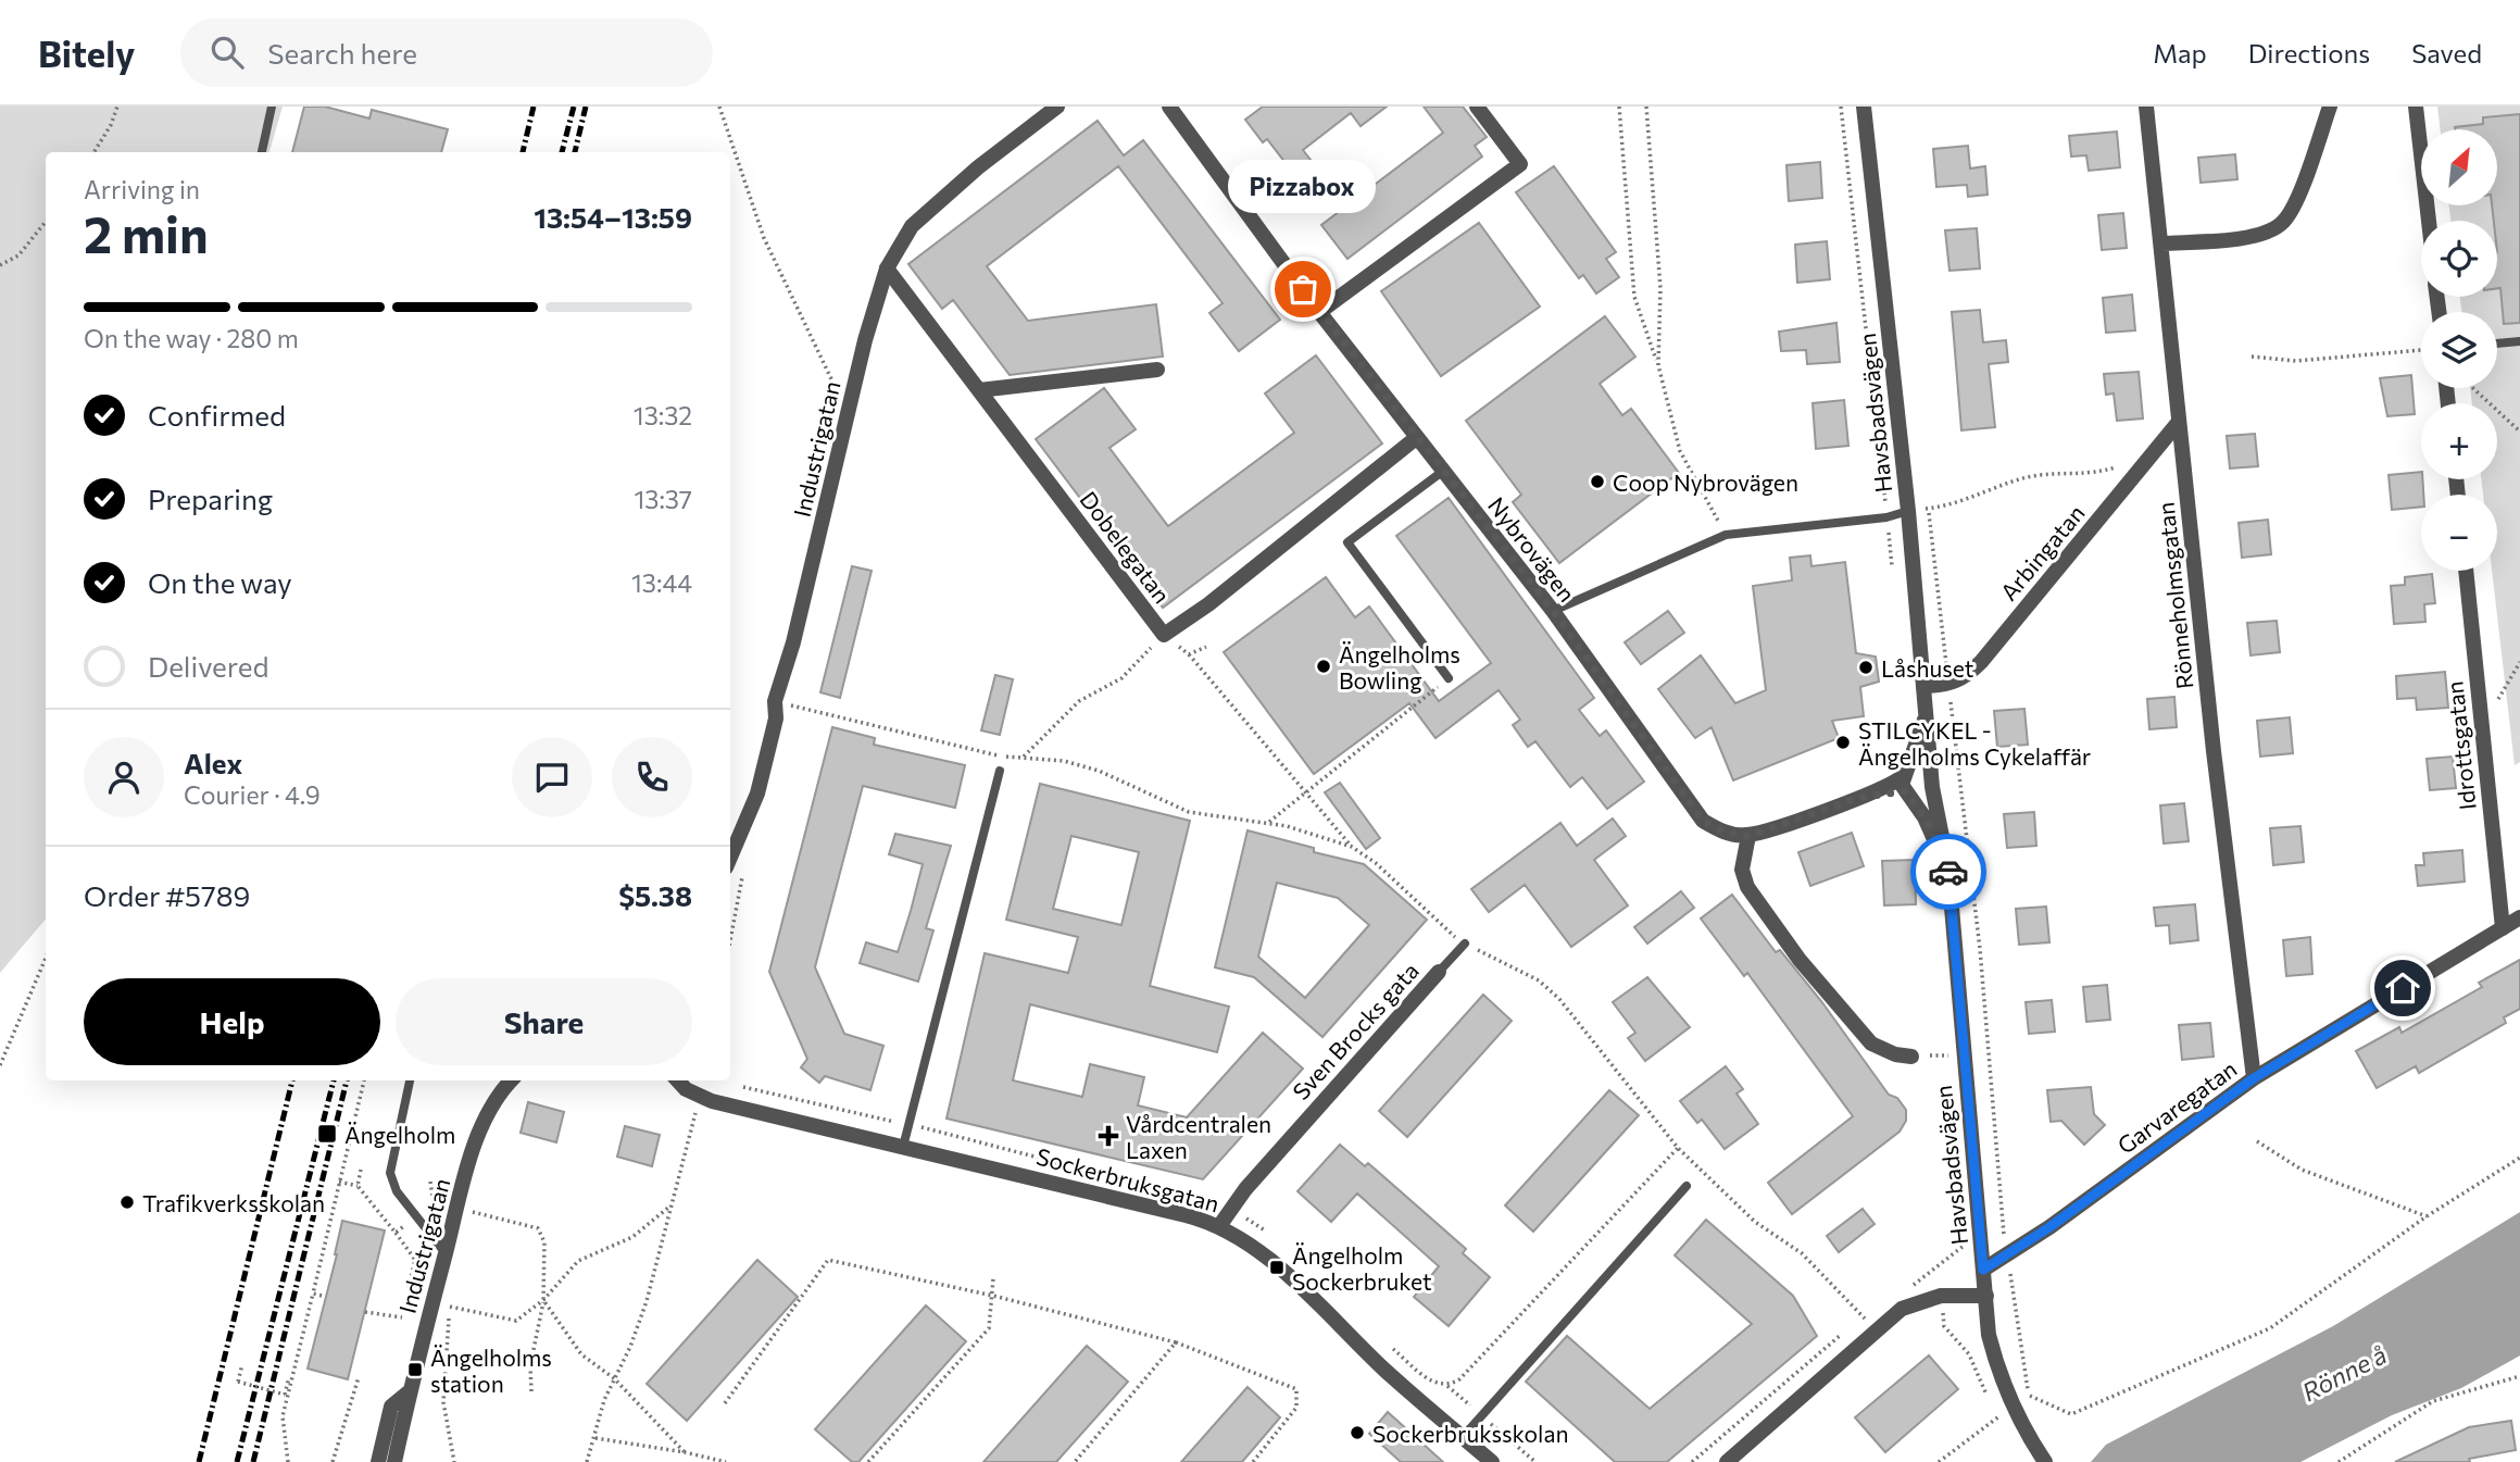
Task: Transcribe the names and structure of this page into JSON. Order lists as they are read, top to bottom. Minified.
{"streets":{"street":["Havsbadsvägen","Industrigatan","Dobelegatan","Nybrovägen","Arbingatan","Rönneholmsgatan","Idrottsgatan","Sven Brocks gata","Garvaregatan","Sockerbruksgatan"]},"crossings":[["Havsbadsvägen","Arbingatan"],["Havsbadsvägen","Garvaregatan"],["Industrigatan","Dobelegatan"],["Dobelegatan","Nybrovägen"],["Arbingatan","Rönneholmsgatan"],["Rönneholmsgatan","Garvaregatan"],["Idrottsgatan","Garvaregatan"],["Sven Brocks gata","Sockerbruksgatan"]],"water":["Rönne å"],"places":{"other":["Pizzabox","Coop Nybrovägen","Ängelholms Bowling","Låshuset","STILCYKEL - Ängelholms Cykelaffär","Trafikverksskolan","Sockerbruksskolan"],"transit":["Ängelholm","Ängelholm Sockerbruket","Ängelholms station"],"health":["Vårdcentralen Laxen"]},"north":"top right","page":{"header":"Bitely","search":"Search here","nav":["Map","Directions","Saved"],"map_buttons":["+","−"],"heading":["2 min","Arriving in","13:54–13:59"],"panel":["Alex","Courier · 4.9","Order #5789","$5.38"],"bubble":"Pizzabox","bar":"On the way · 280 m","list":[["Confirmed","13:32"],["Preparing","13:37"],["On the way","13:44"],"Delivered"],"buttons":["Help","Share"]}}
